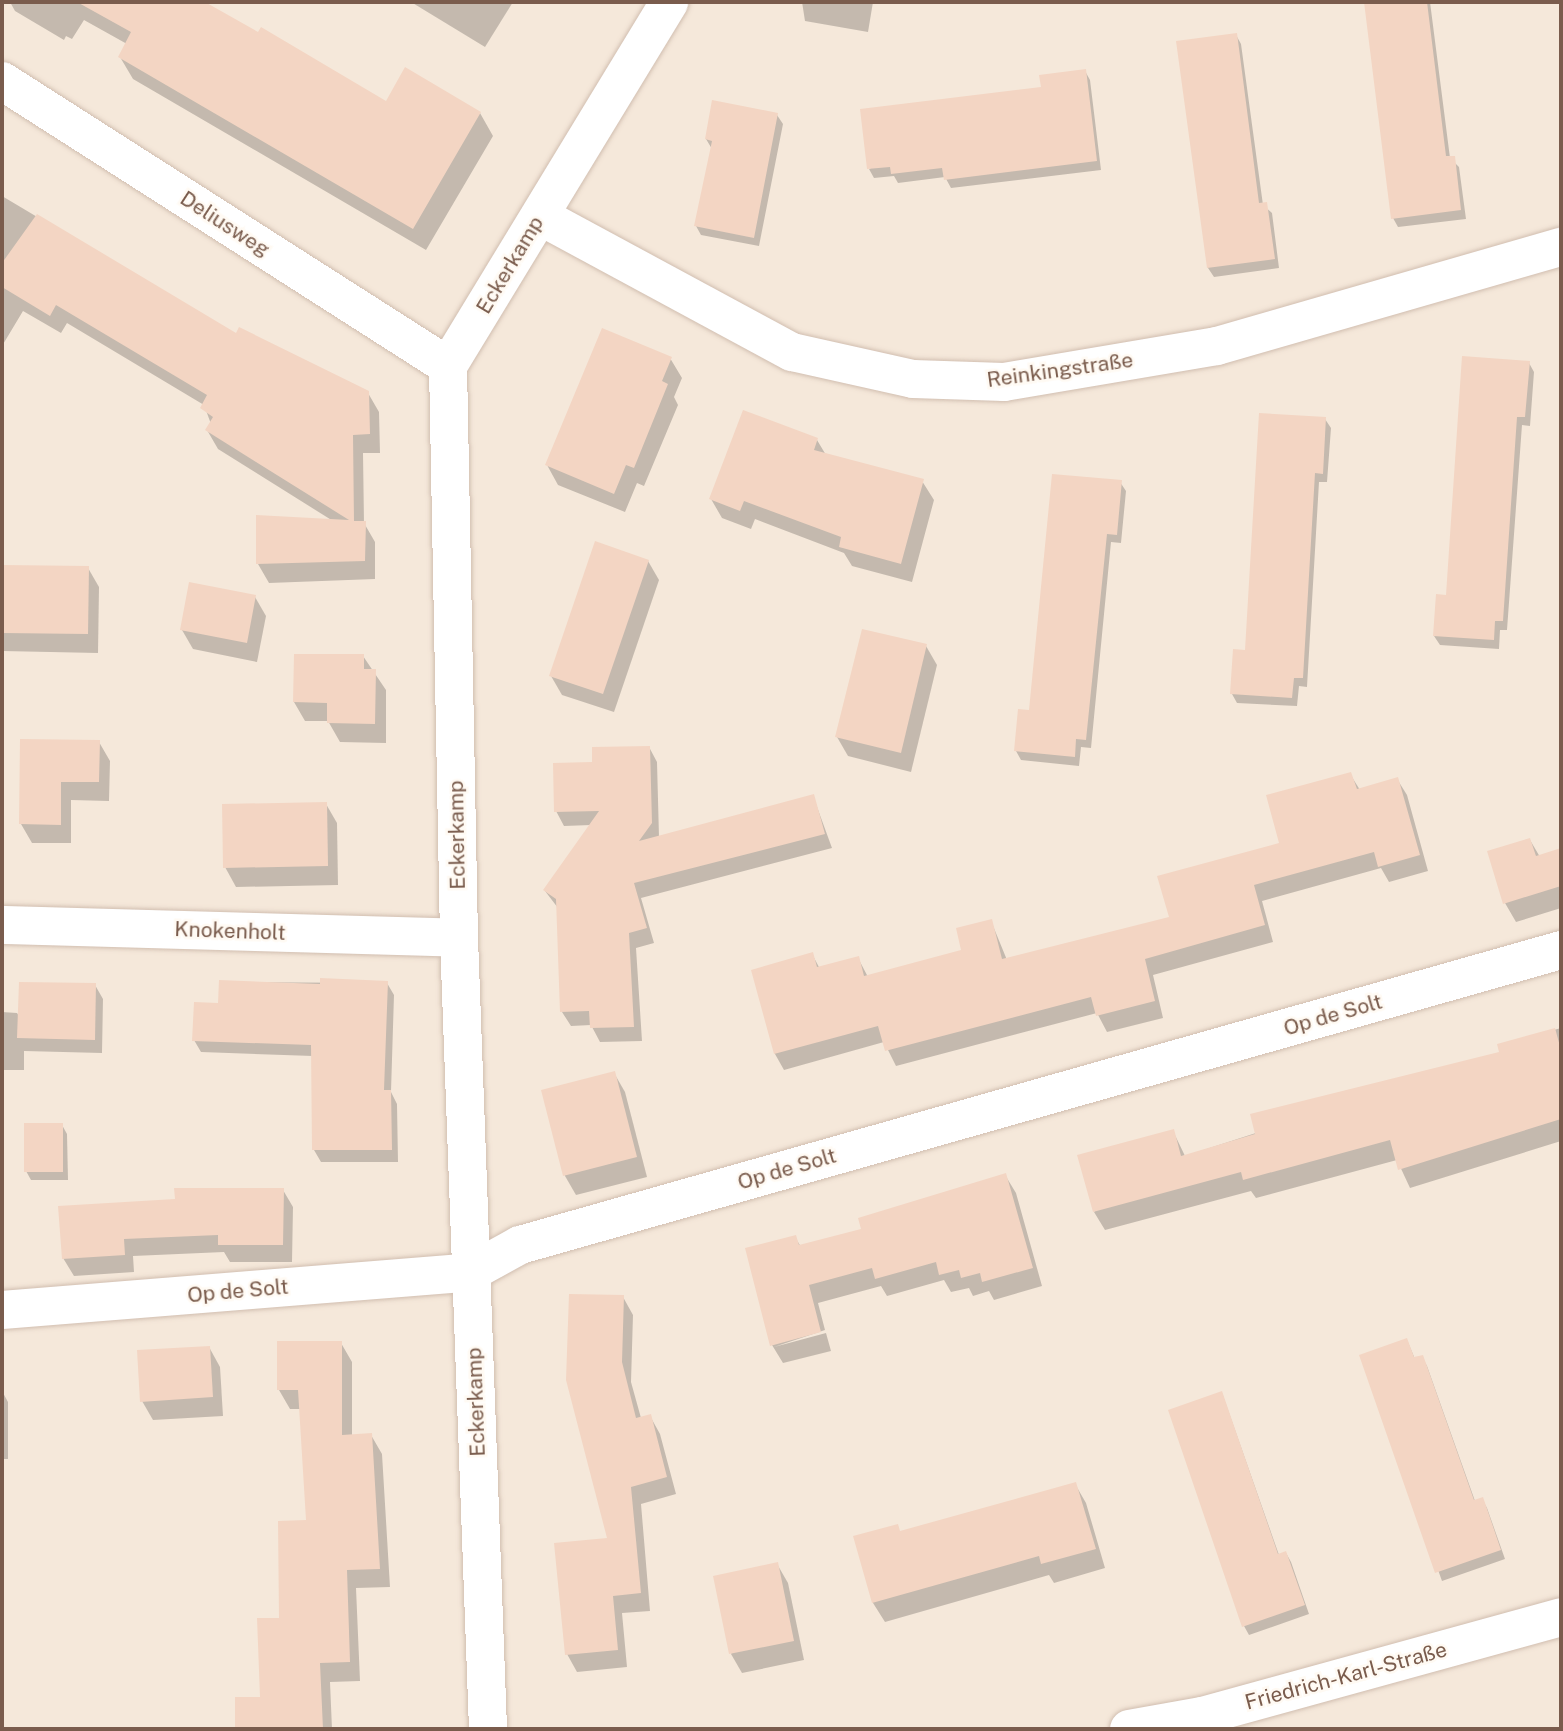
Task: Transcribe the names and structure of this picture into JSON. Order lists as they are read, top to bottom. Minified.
{"streets":{"street":["Deliusweg","Eckerkamp","Reinkingstraße","Knokenholt","Op de Solt","Friedrich-Karl-Straße"]},"crossings":[["Deliusweg","Eckerkamp"],["Eckerkamp","Reinkingstraße"],["Eckerkamp","Knokenholt"],["Eckerkamp","Op de Solt"]]}
